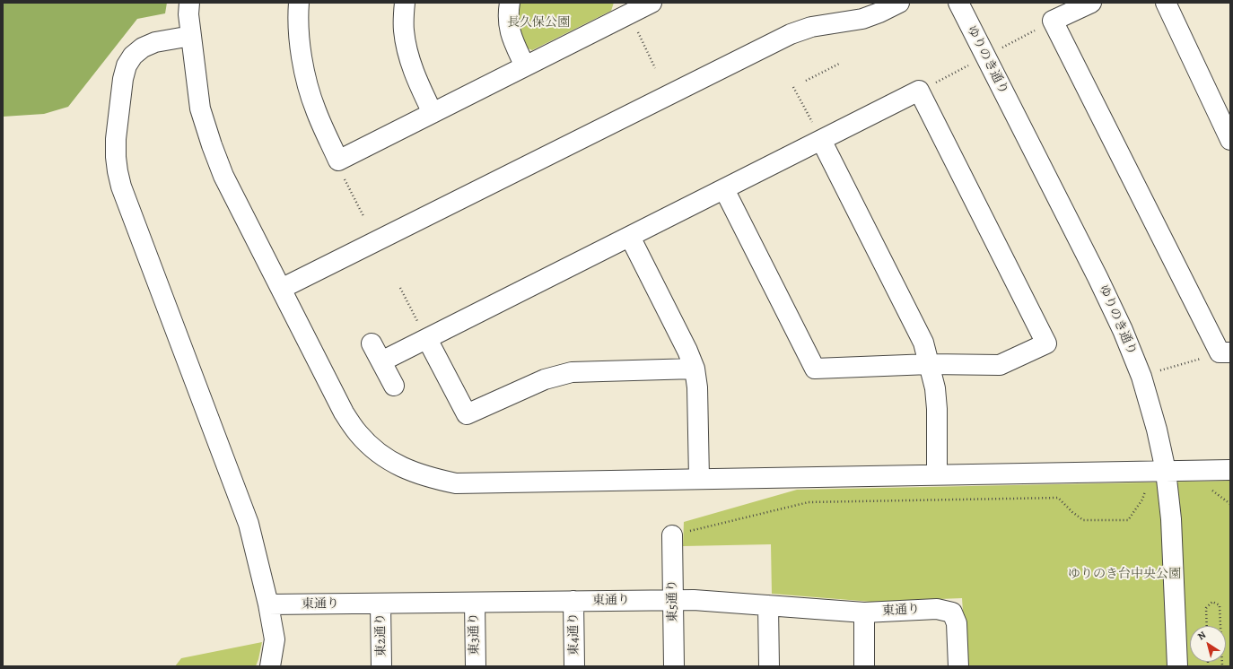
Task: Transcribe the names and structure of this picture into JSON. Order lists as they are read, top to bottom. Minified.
{"streets":{"street":["ゆりのき通り","東通り","東5通り","東3通り","東4通り","東2通り"]},"crossings":[["東通り","東5通り"],["東通り","東3通り"],["東通り","東4通り"],["東通り","東2通り"]],"parks":["長久保公園","ゆりのき台中央公園"],"north":"top left"}
